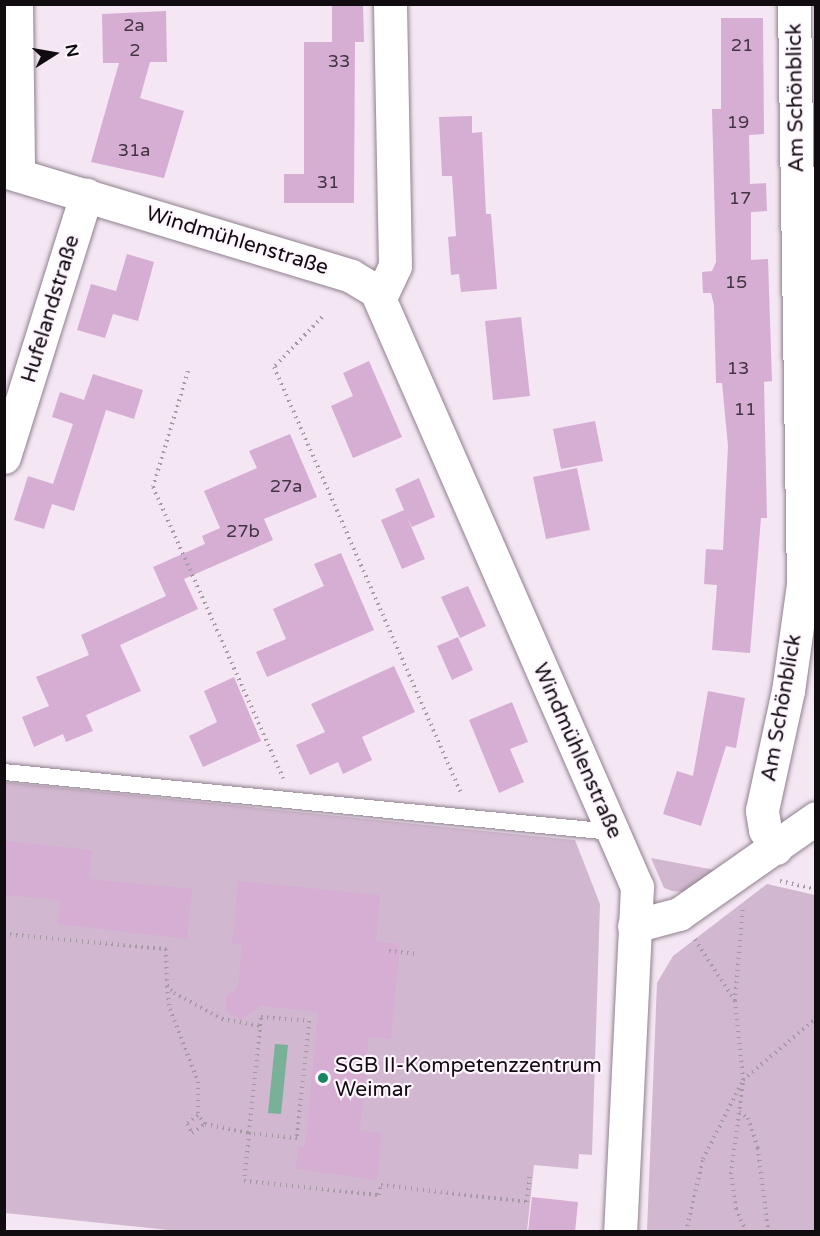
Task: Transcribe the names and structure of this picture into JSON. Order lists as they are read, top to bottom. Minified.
{"streets":{"street":["Am Schönblick","Windmühlenstraße","Hufelandstraße"]},"crossings":[["Windmühlenstraße","Hufelandstraße"]],"places":["SGB II-Kompetenzzentrum Weimar"],"house_numbers":["2a","21","2","33","19","31a","31","17","15","13","11","27a","27b"],"north":"right"}
